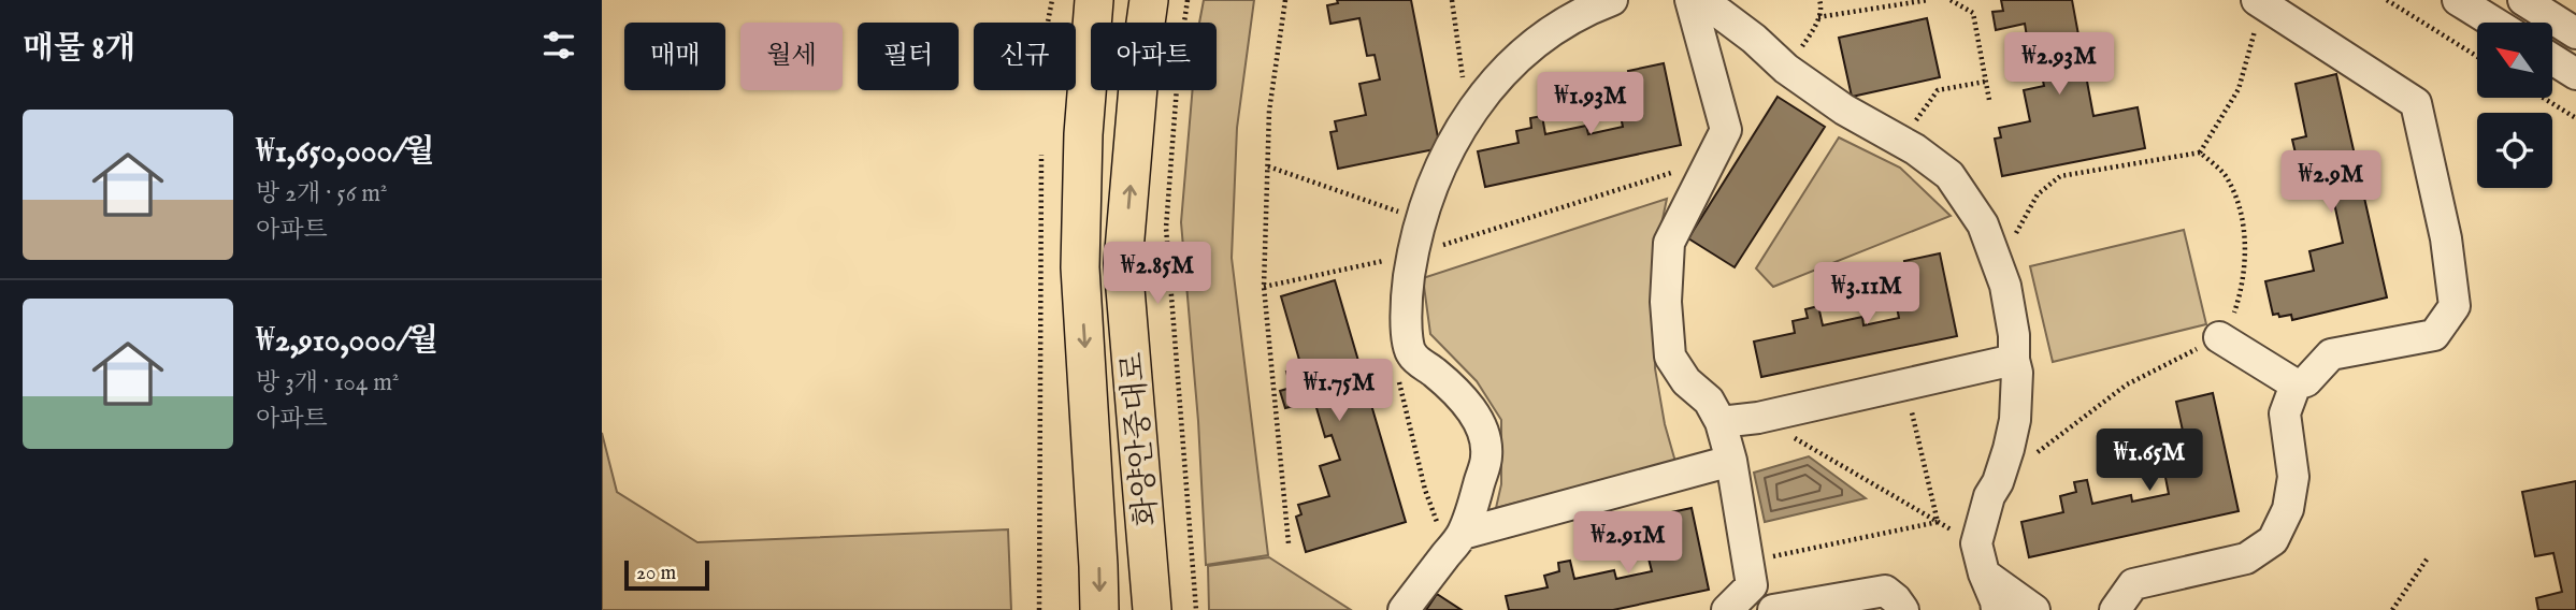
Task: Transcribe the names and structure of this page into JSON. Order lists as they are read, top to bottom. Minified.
{"streets":{"main road":["화양안중대로"]},"scale_bar":"20 m","north":"top left","page":{"heading":"매물 8개","chip":["매매","월세","필터","신규","아파트"],"price":["₩2.93M","₩1.93M","₩2.9M","₩2.85M","₩3.11M","₩1.75M","₩1.65M","₩2.91M"],"list":[{"name":"₩1,650,000/월","note":"방 2개 · 56 m² · 아파트"},{"name":"₩2,910,000/월","note":"방 3개 · 104 m² · 아파트"}],"scale":"20 m"}}
